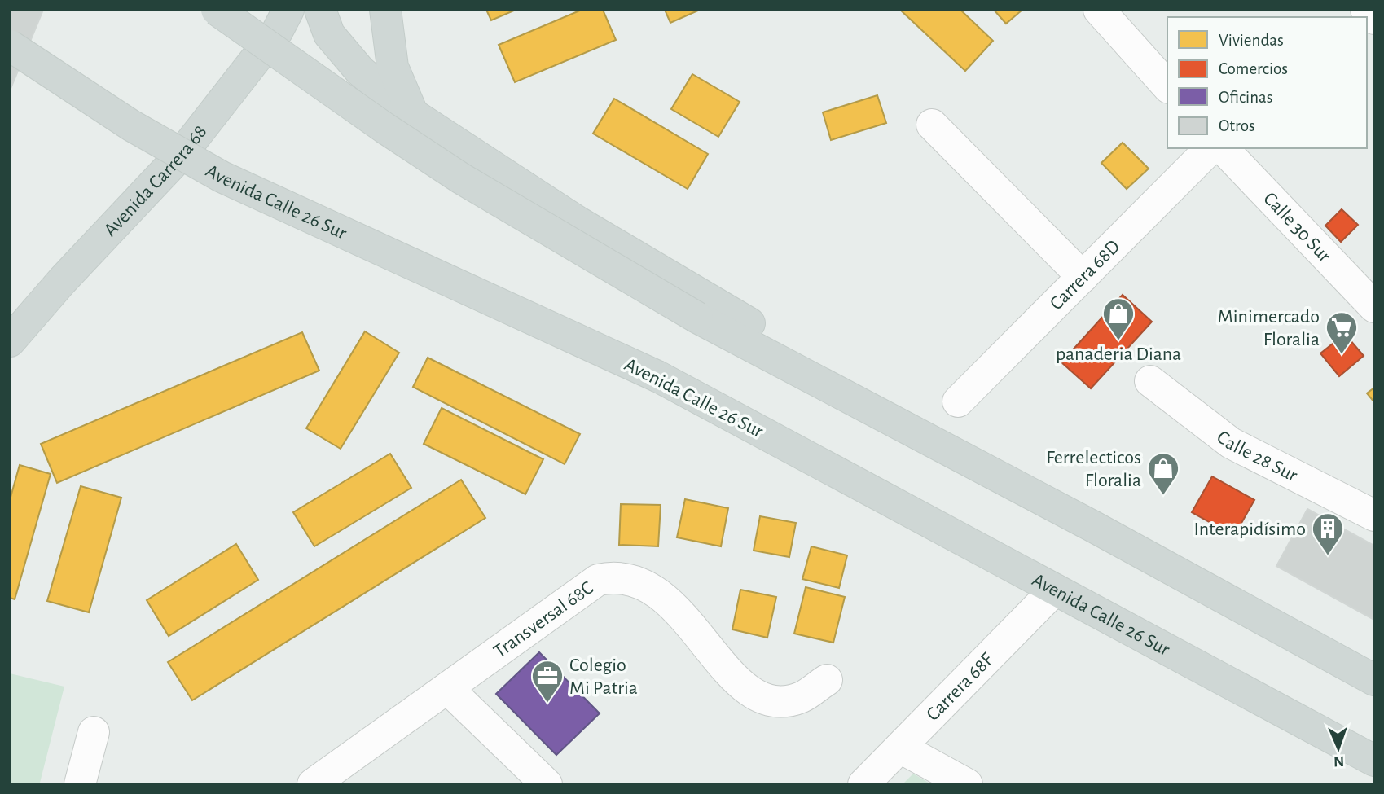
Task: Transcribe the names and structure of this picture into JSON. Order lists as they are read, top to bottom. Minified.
{"streets":{"main road":["Avenida Carrera 68","Avenida Calle 26 Sur"],"street":["Calle 30 Sur","Carrera 68D","Calle 28 Sur","Transversal 68C","Carrera 68F"]},"crossings":[["Avenida Calle 26 Sur","Carrera 68F"],["Calle 30 Sur","Carrera 68D"]],"places":{"shop":["panaderia Diana","Ferrelecticos Floralia"],"supermarket":["Minimercado Floralia"],"building":["Interapidísimo"],"office":["Colegio Mi Patria"]},"legend":["Viviendas","Comercios","Oficinas","Otros"],"north":"bottom"}
